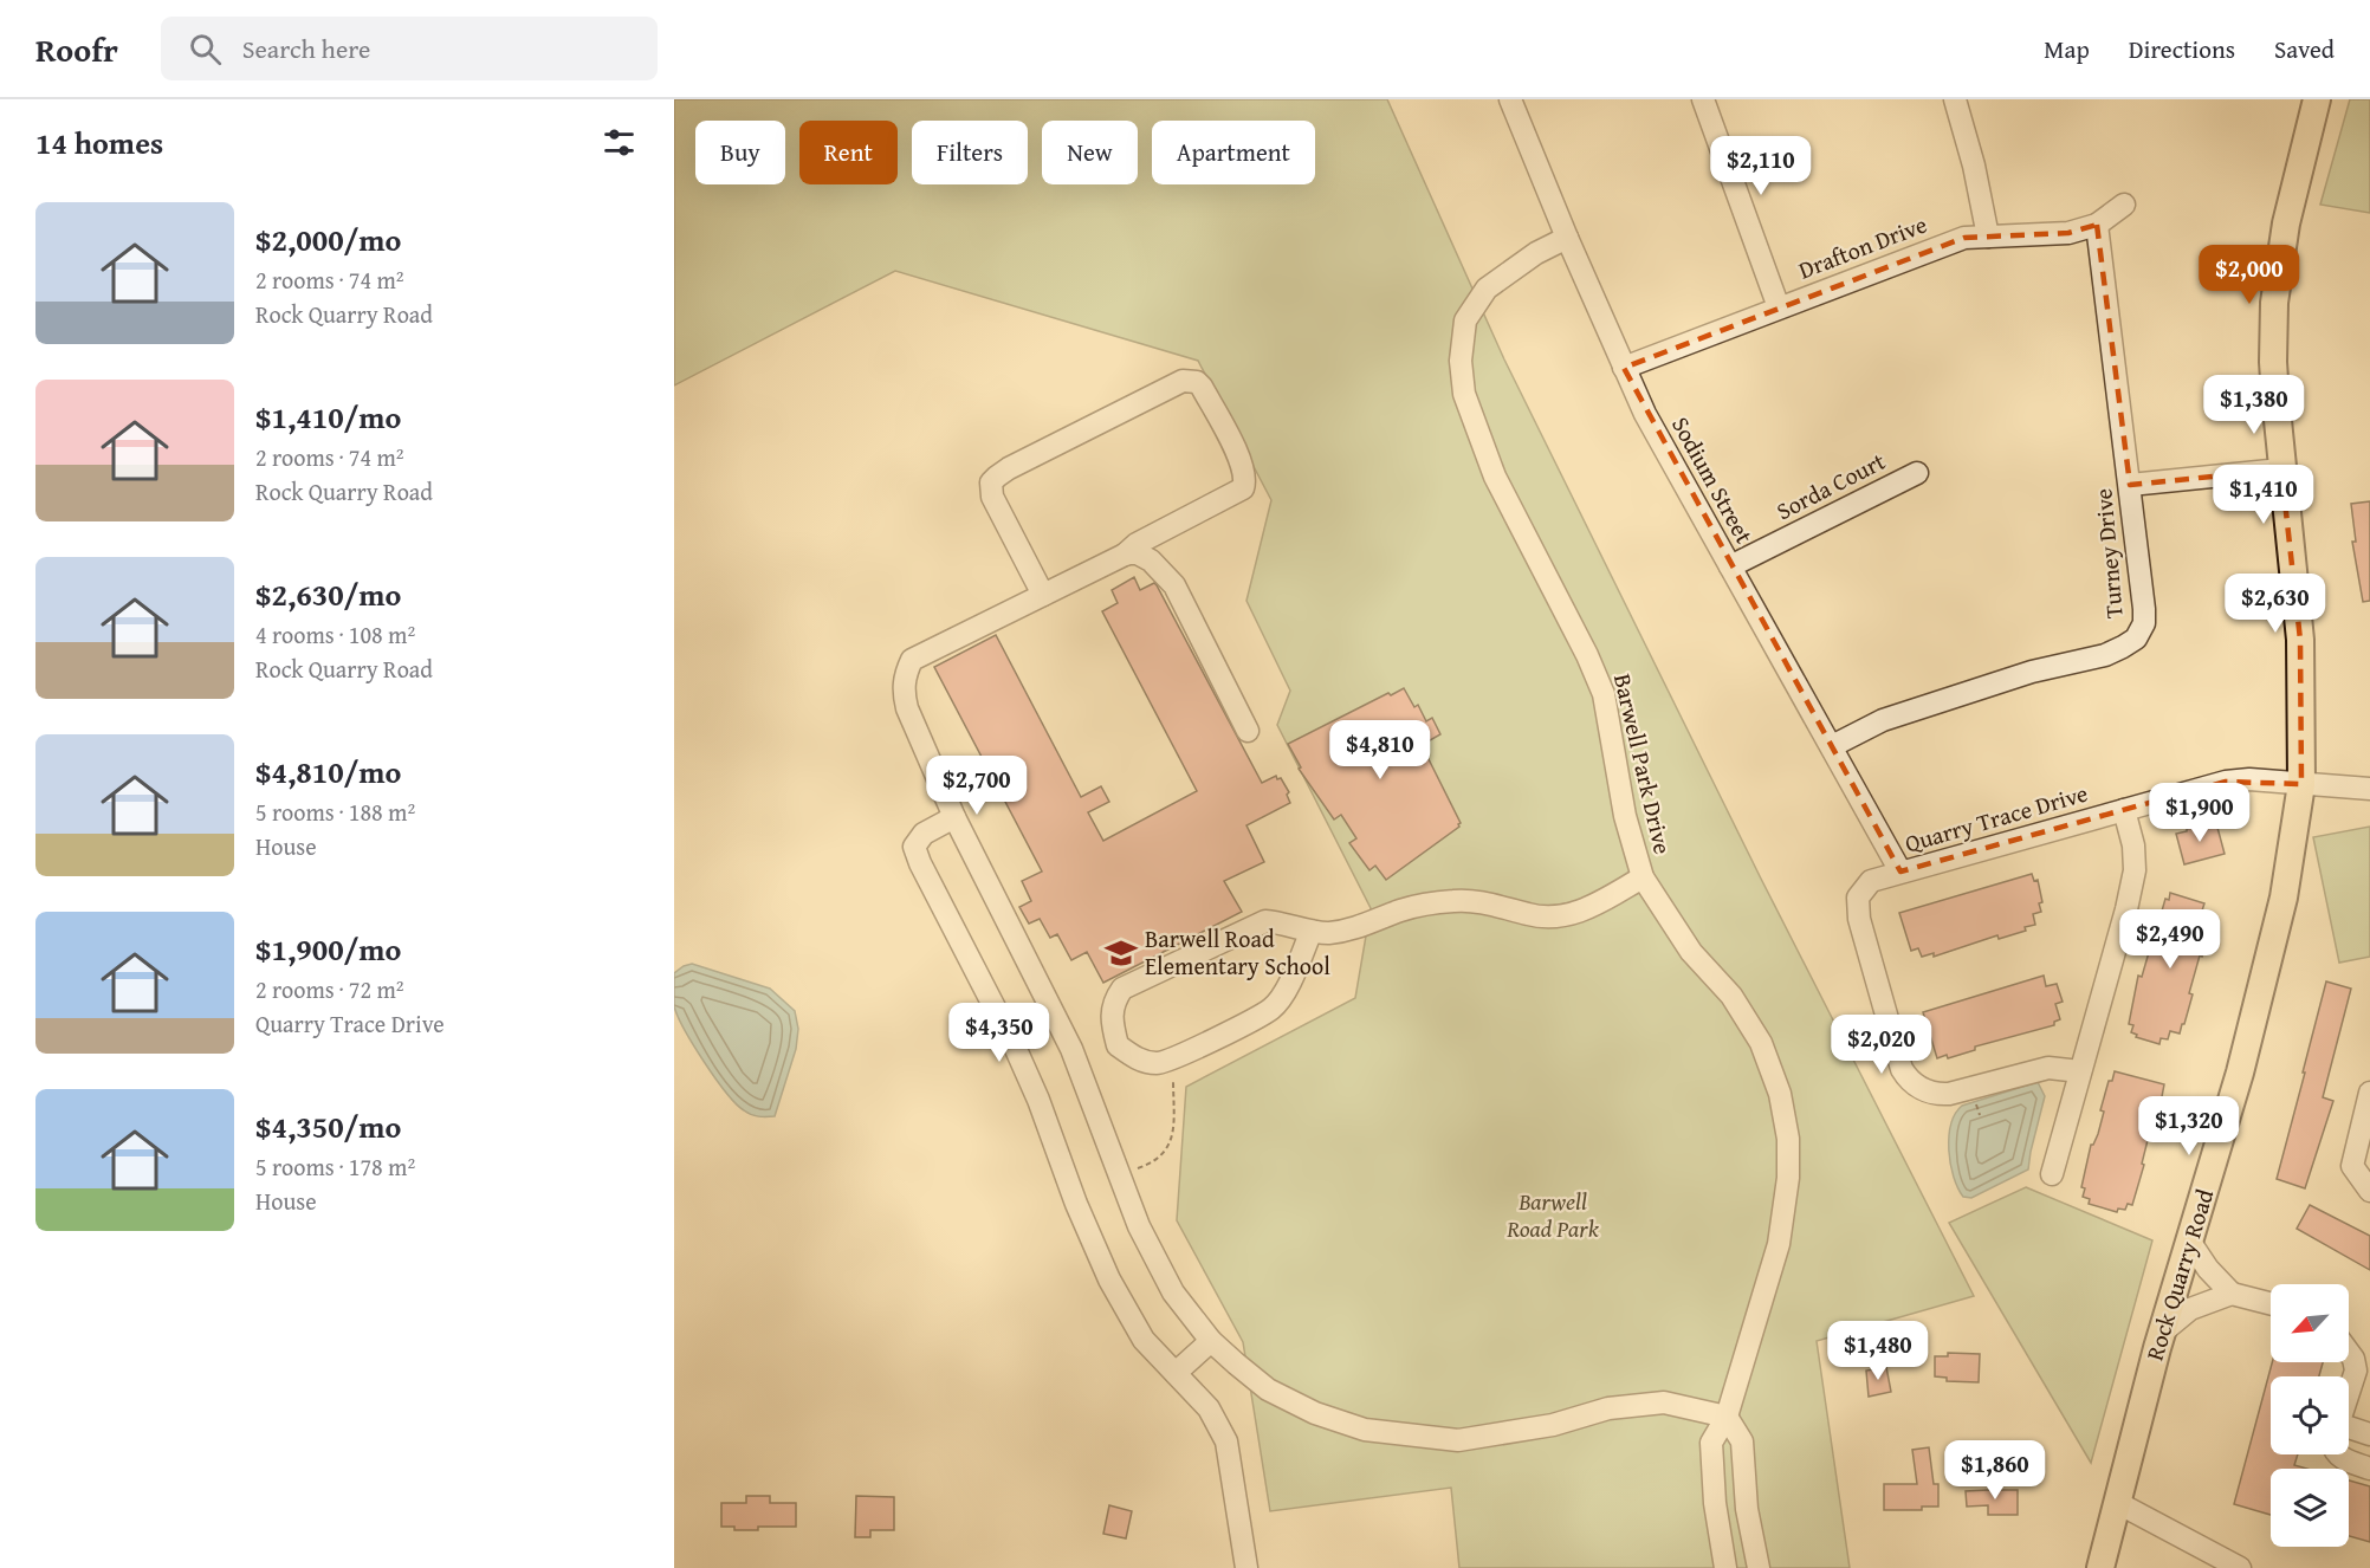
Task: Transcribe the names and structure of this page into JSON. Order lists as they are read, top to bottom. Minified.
{"streets":{"main road":["Rock Quarry Road"],"street":["Drafton Drive","Sodium Street","Sorda Court","Turney Drive","Barwell Park Drive","Quarry Trace Drive"]},"crossings":[["Drafton Drive","Sodium Street"],["Drafton Drive","Turney Drive"],["Sodium Street","Sorda Court"],["Sodium Street","Turney Drive"],["Sodium Street","Barwell Park Drive"],["Sodium Street","Quarry Trace Drive"],["Quarry Trace Drive","Rock Quarry Road"]],"parks":["Barwell Road Park"],"places":{"school or university":["Barwell Road Elementary School"]},"north":"bottom left","page":{"header":"Roofr","search":"Search here","nav":["Map","Directions","Saved"],"heading":"14 homes","chip":["Buy","Rent","Filters","New","Apartment"],"price":["$2,110","$2,000","$1,380","$1,410","$2,630","$4,810","$2,700","$1,900","$2,490","$4,350","$2,020","$1,320","$1,480","$1,860"],"list":[{"name":"$2,000/mo","note":"2 rooms · 74 m² · Rock Quarry Road"},{"name":"$1,410/mo","note":"2 rooms · 74 m² · Rock Quarry Road"},{"name":"$2,630/mo","note":"4 rooms · 108 m² · Rock Quarry Road"},{"name":"$4,810/mo","note":"5 rooms · 188 m² · House"},{"name":"$1,900/mo","note":"2 rooms · 72 m² · Quarry Trace Drive"},{"name":"$4,350/mo","note":"5 rooms · 178 m² · House"}]}}
